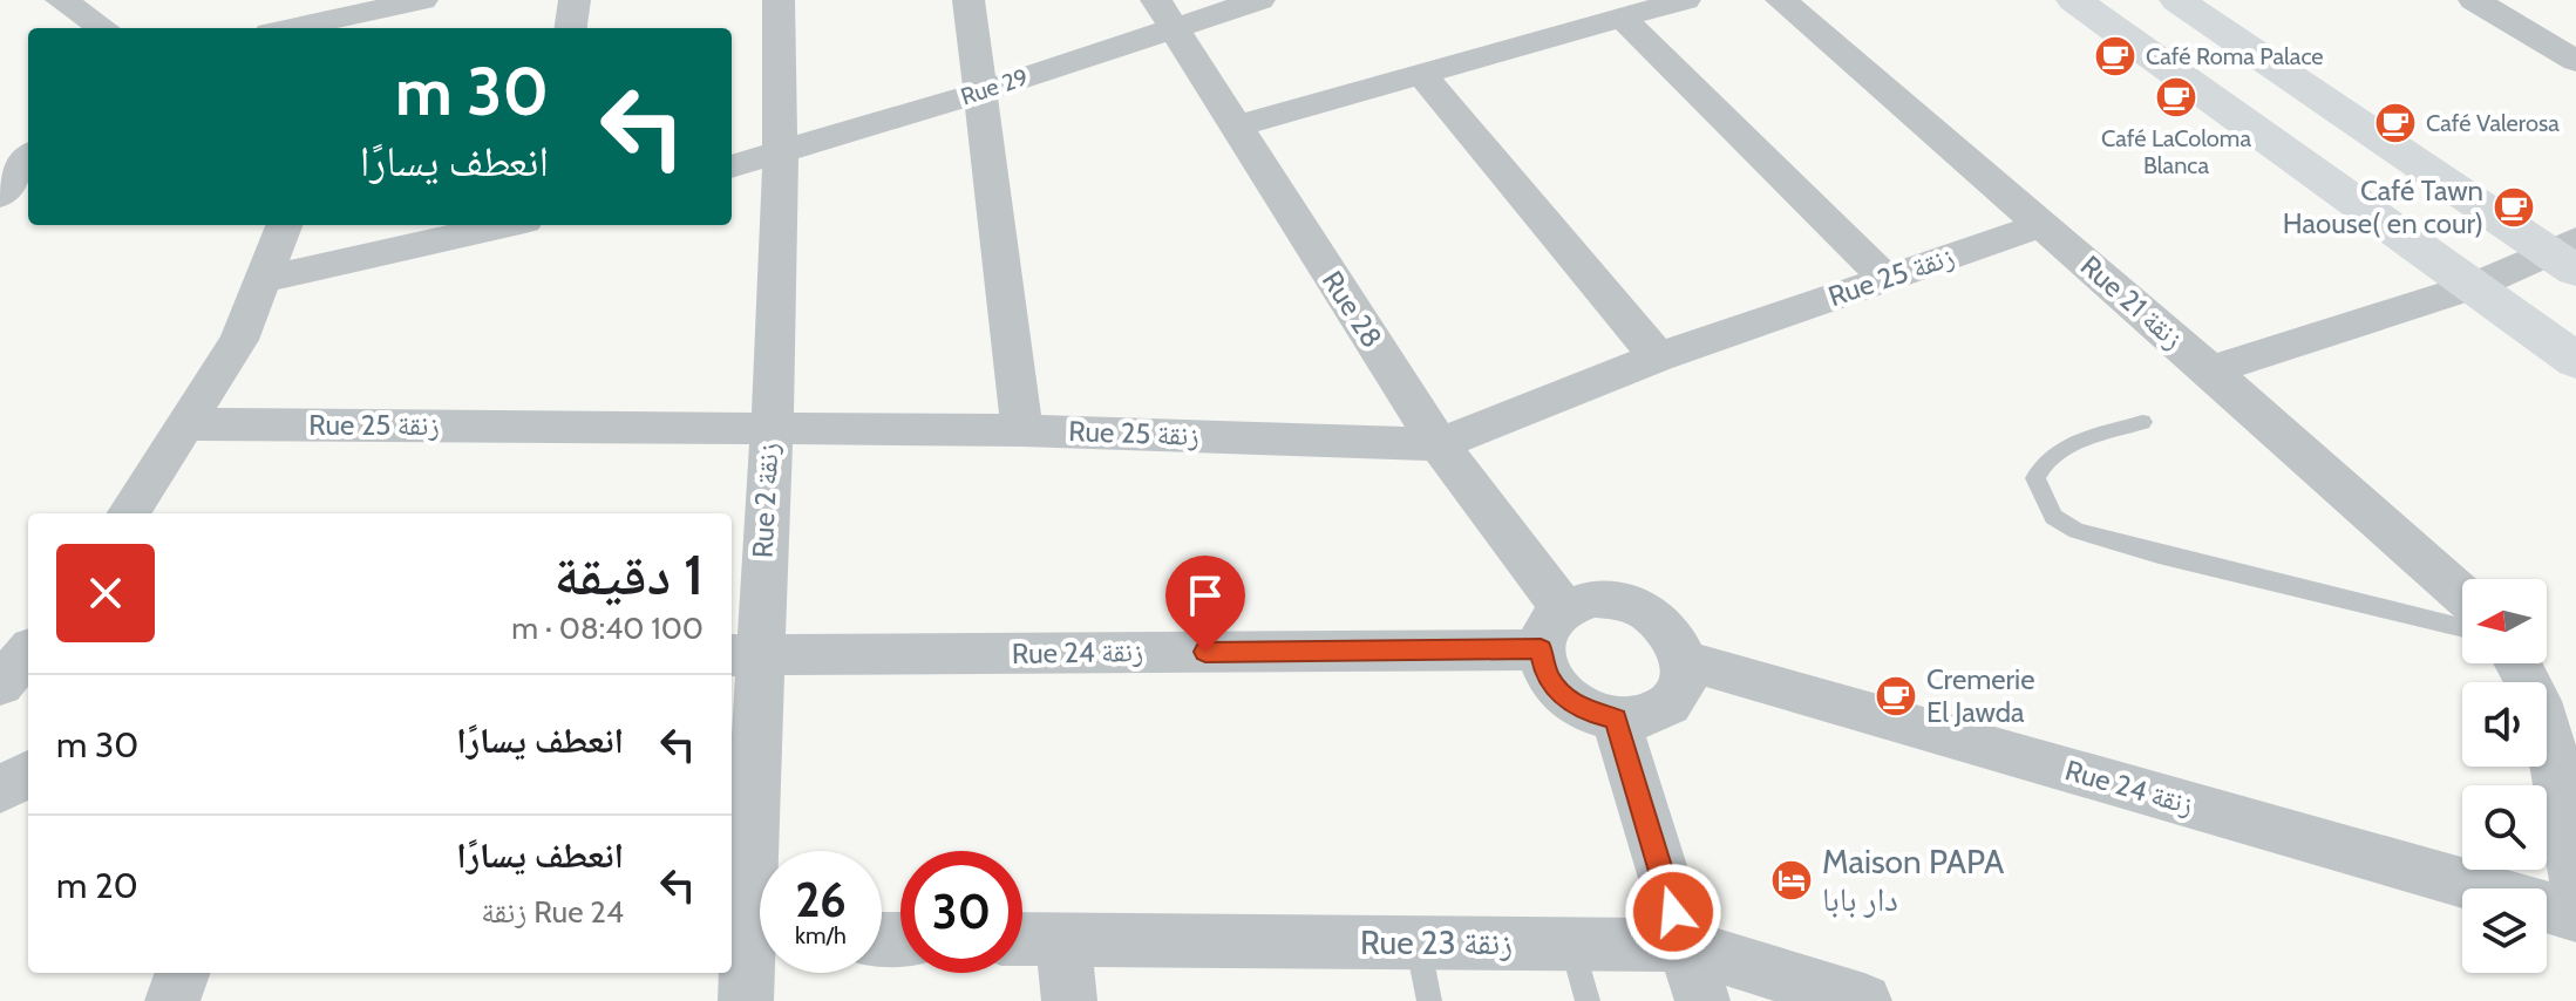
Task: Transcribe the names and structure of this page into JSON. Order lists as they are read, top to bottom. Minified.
{"streets":{"street":["Rue 29","Rue 25 زنقة","Rue 21 زنقة","Rue 28","Rue 2 زنقة","Rue 24 زنقة","Rue 23 زنقة"]},"crossings":[["Rue 29","Rue 28"],["Rue 29","Rue 2 زنقة"],["Rue 25 زنقة","Rue 21 زنقة"],["Rue 25 زنقة","Rue 28"],["Rue 25 زنقة","Rue 2 زنقة"],["Rue 28","Rue 24 زنقة"],["Rue 2 زنقة","Rue 24 زنقة"]],"places":{"cafe":["Café Roma Palace","Café LaColoma Blanca","Café Valerosa","Café Tawn Haouse( en cour)","Cremerie El Jawda"],"hotel":["Maison PAPA دار بابا"]},"north":"left","page":{"turn":["30 m","انعطف يسارًا"],"heading":["1 دقيقة","100 m · 08:40"],"list":[{"name":"انعطف يسارًا","value":"30 m"},{"name":"انعطف يسارًا","note":"Rue 24 زنقة","value":"20 m"}],"speed":"26 km/h","limit":"30"}}
